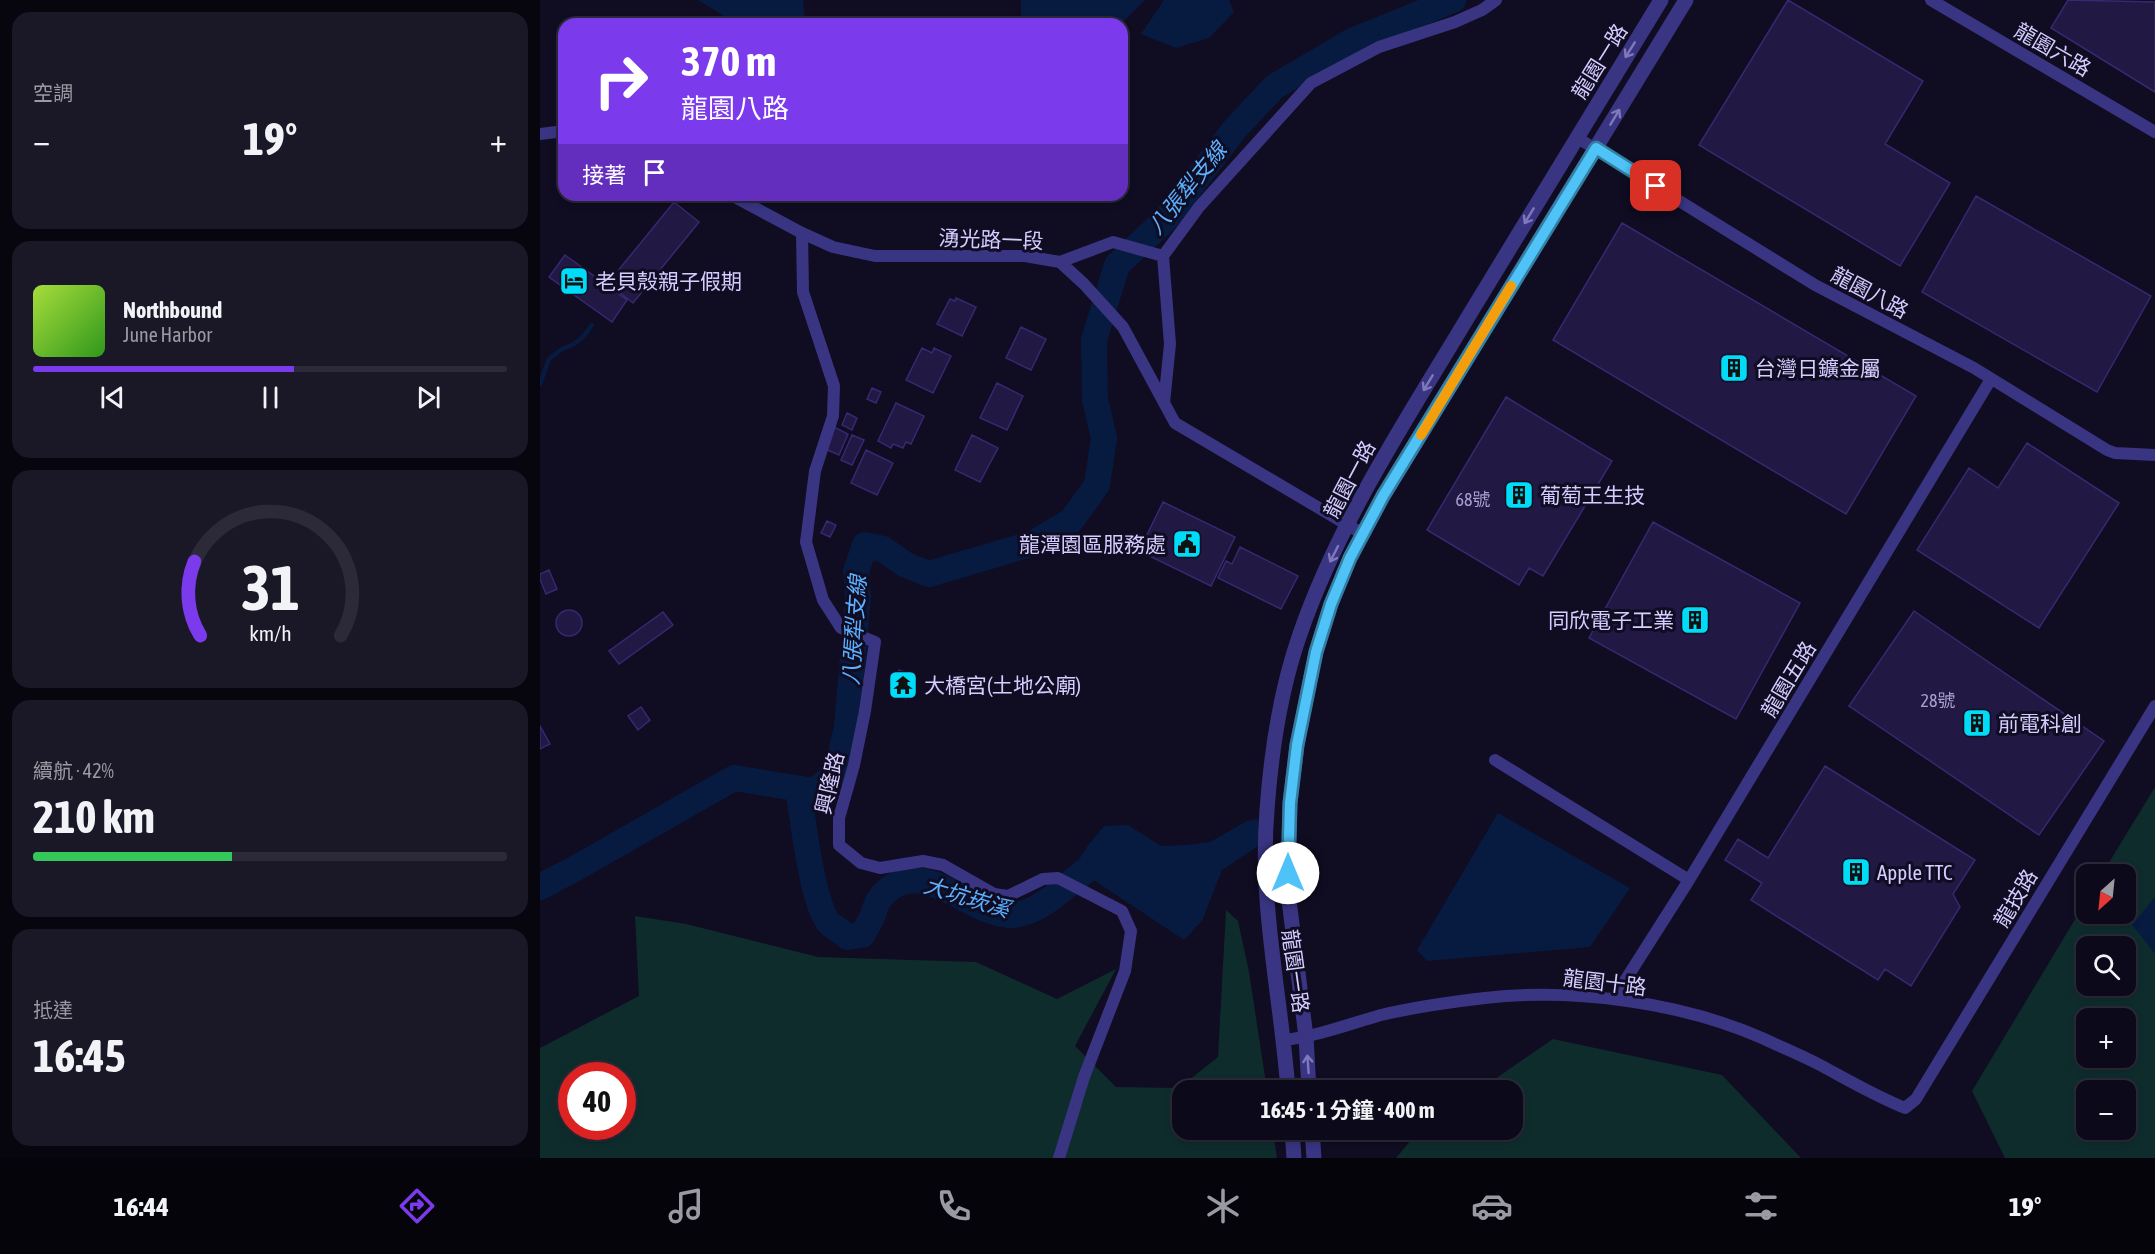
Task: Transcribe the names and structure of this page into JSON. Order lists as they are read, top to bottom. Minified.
{"streets":{"street":["龍園六路","龍園一路","湧光路一段","龍園八路","龍園五路","興隆路","龍技路","龍園十路"]},"crossings":[["龍園一路","湧光路一段"],["龍園一路","龍園八路"],["龍園一路","龍園十路"],["湧光路一段","興隆路"],["龍園八路","龍園五路"],["龍園五路","龍園十路"],["龍技路","龍園十路"]],"water":["八張犁支線","大坑崁溪"],"places":{"hotel":["老貝殼親子假期"],"building":["台灣日鑛金屬","葡萄王生技","同欣電子工業","前電科創","Apple TTC"],"public building":["龍潭園區服務處"],"temple":["大橋宮(土地公廟)"]},"house_numbers":["68號","28號"],"north":"bottom left","page":{"tile":["空調",["續航 · 42%","210 km"],["抵達","16:45"]],"turn":["370 m","龍園八路"],"heat":["−","19°","+"],"then":"接著","song":["Northbound","June Harbor"],"map_buttons":["+","−"],"limit":"40","trip":"16:45 · 1 分鐘 · 400 m","tabs":["16:44","19°"],"gauge":["31","km/h"]}}
